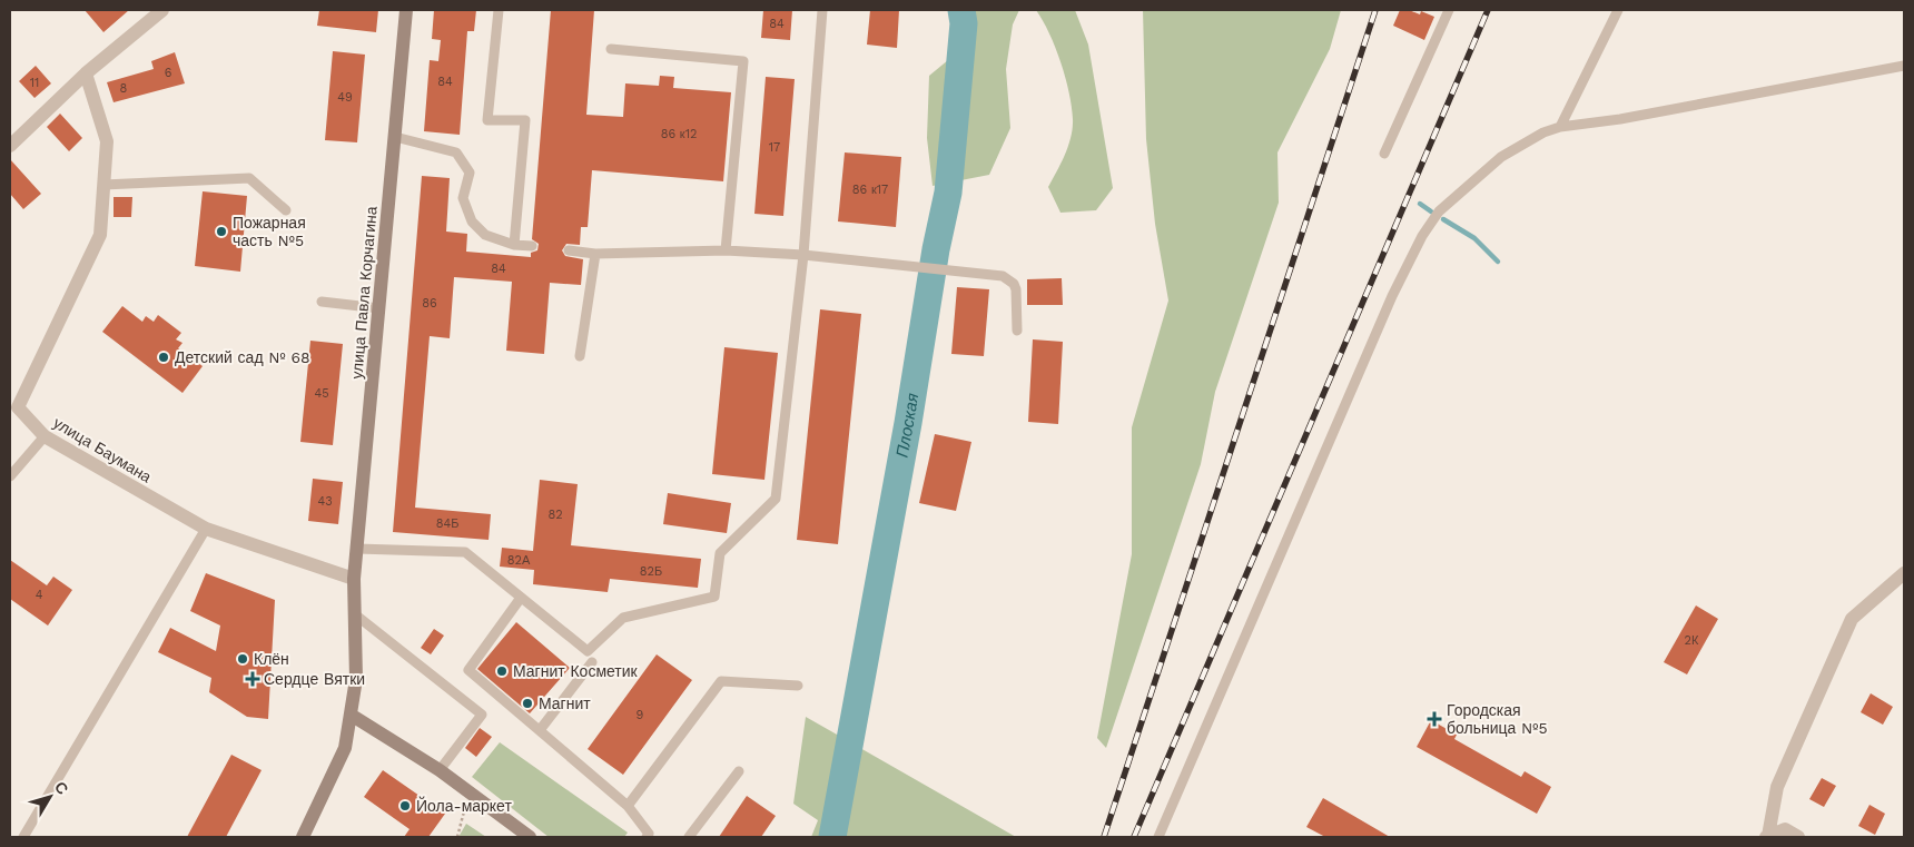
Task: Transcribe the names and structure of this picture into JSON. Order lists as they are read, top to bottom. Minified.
{"streets":{"main road":["улица Павла Корчагина"],"street":["улица Баумана"]},"crossings":[["улица Павла Корчагина","улица Баумана"]],"water":["Плоская"],"places":{"other":["Пожарная часть №5","Детский сад № 68","Клён","Магнит Косметик","Магнит","Йола-маркет"],"health":["Сердце Вятки","Городская больница №5"]},"house_numbers":["84","6","84","11","8","49","86 к12","17","86 к17","84","86","45","43","82","84Б","82А","82Б","4","2К","9"],"north":"top right"}
